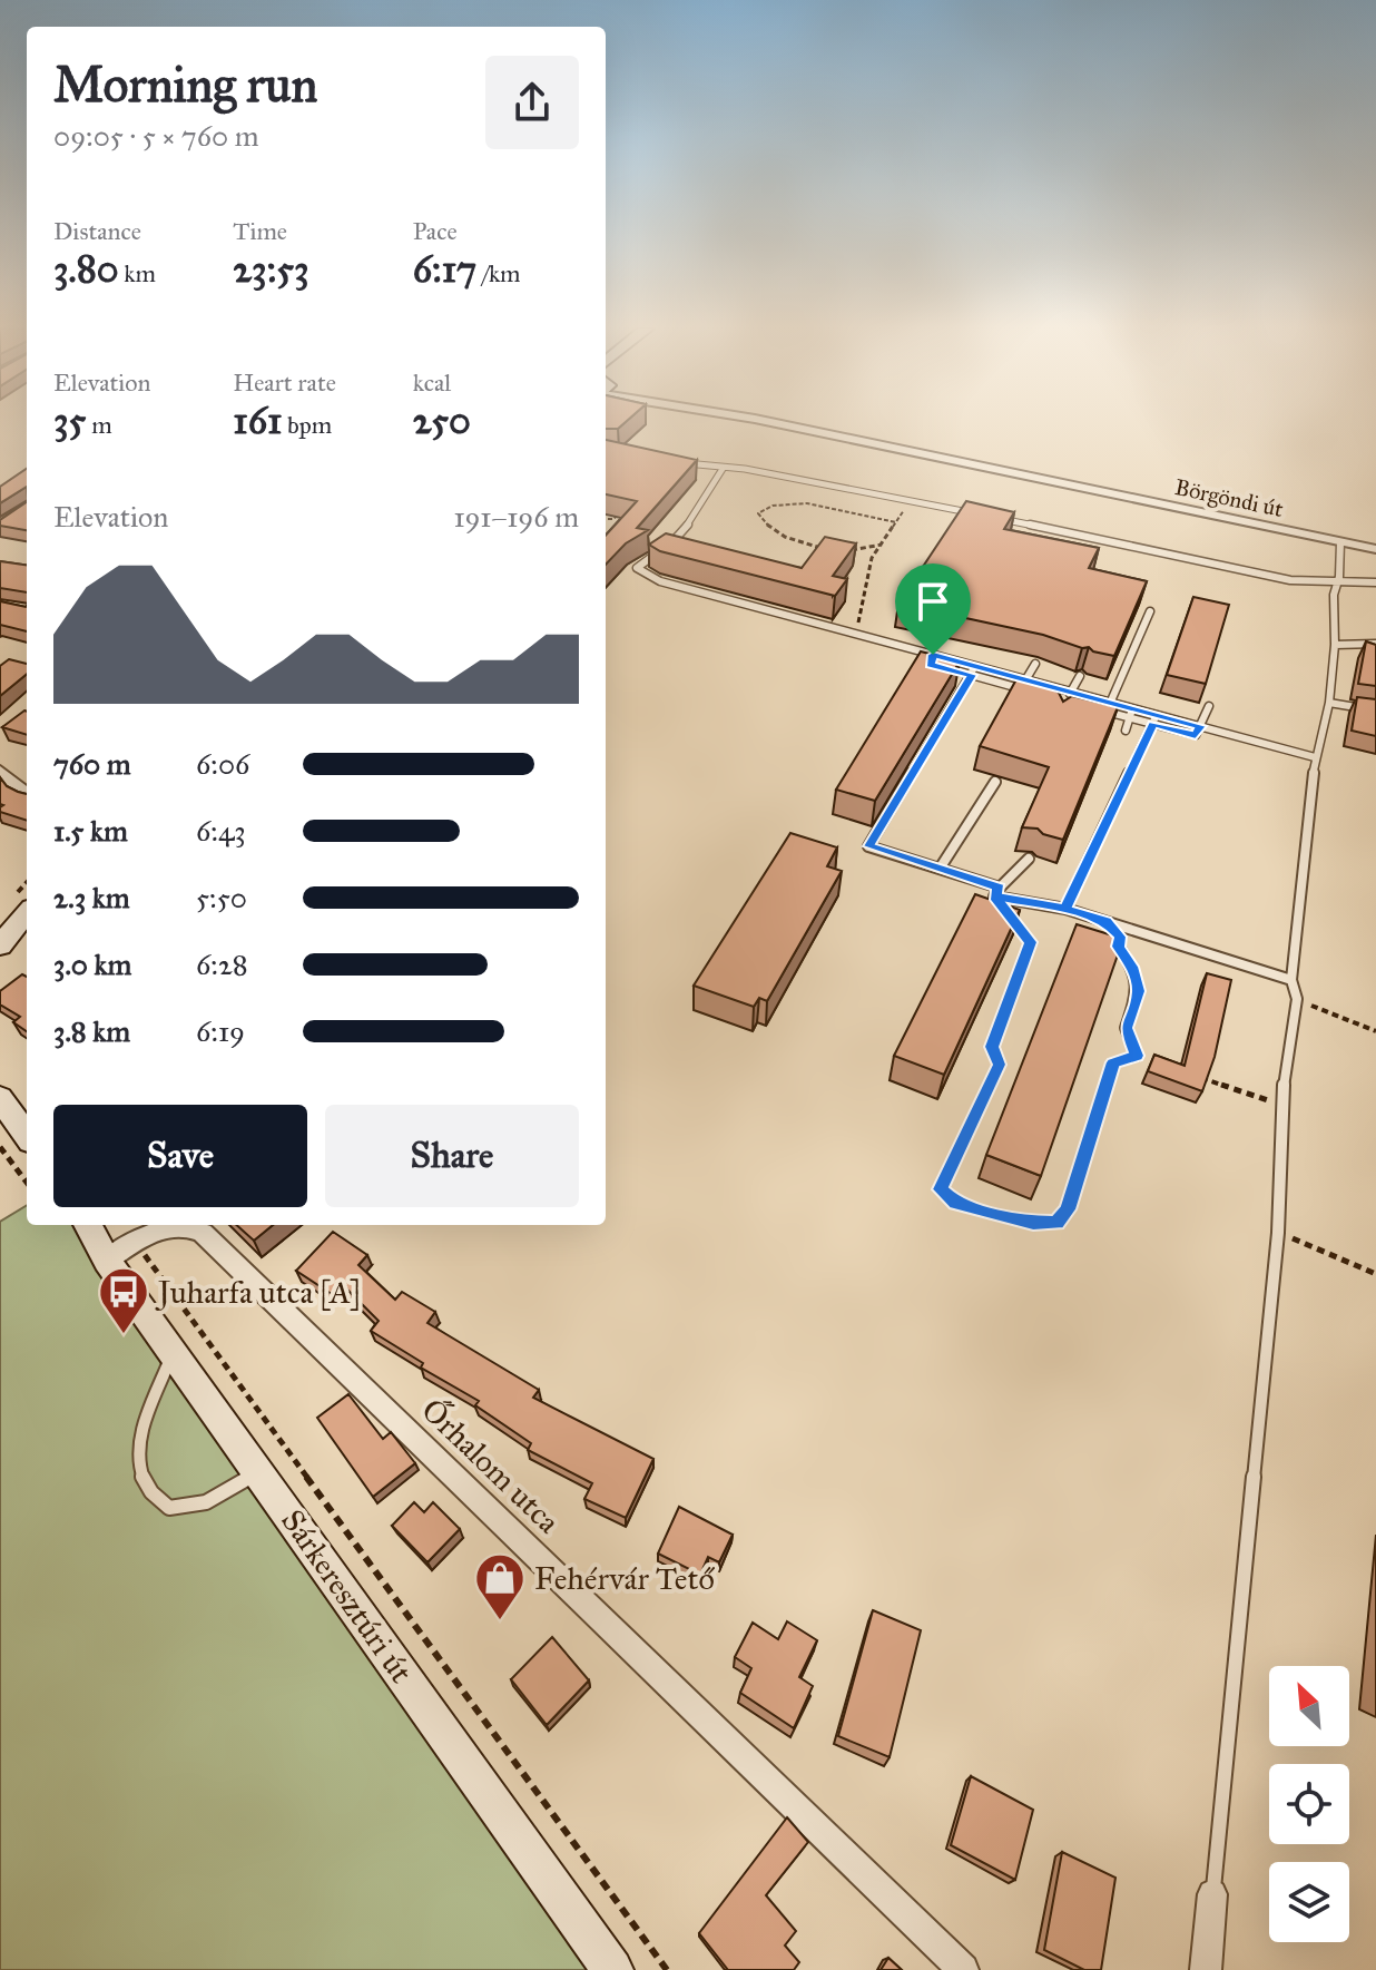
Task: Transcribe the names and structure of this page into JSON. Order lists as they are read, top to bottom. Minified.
{"streets":{"main road":["Sárkeresztúri út"],"street":["Börgöndi út","Őrhalom utca"]},"crossings":[["Őrhalom utca","Sárkeresztúri út"]],"places":{"bus stop":["Juharfa utca [A]"],"shop":["Fehérvár Tető"]},"north":"top left","page":{"heading":["Morning run","09:05 · 5 × 760 m"],"stats":[["Distance","3.80 km"],["Time","23:53"],["Pace","6:17 /km"],["Elevation","35 m"],["Heart rate","161 bpm"],["kcal","250"]],"chart":["Elevation","191–196 m"],"list":[{"name":"760 m","note":"6:06"},{"name":"1.5 km","note":"6:43"},{"name":"2.3 km","note":"5:50"},{"name":"3.0 km","note":"6:28"},{"name":"3.8 km","note":"6:19"}],"buttons":["Save","Share"]}}
